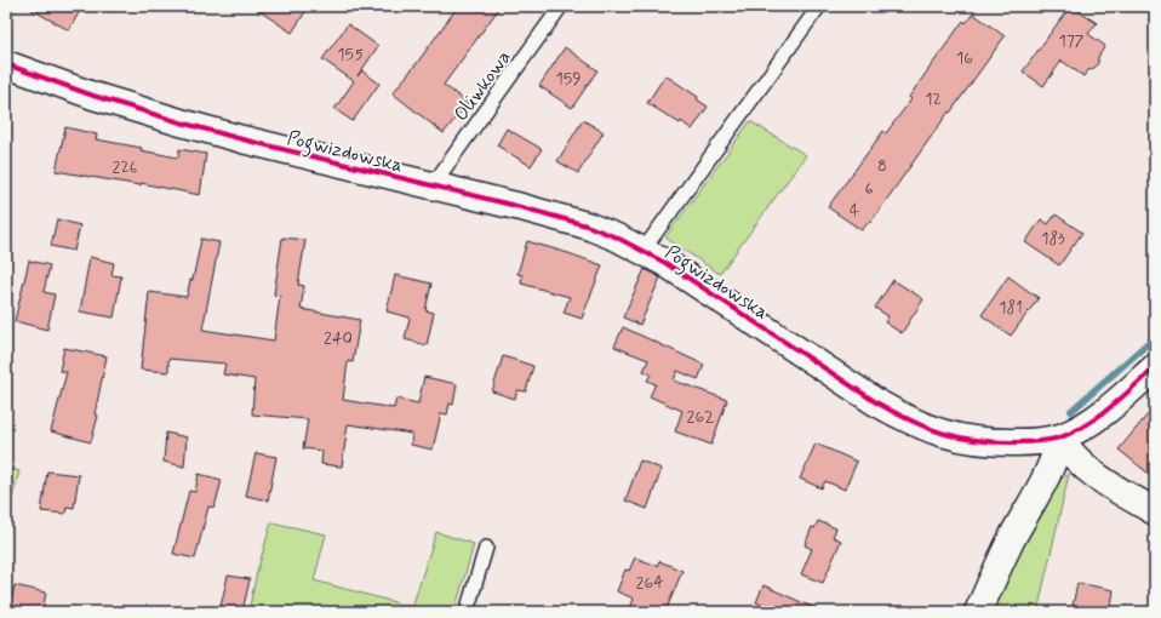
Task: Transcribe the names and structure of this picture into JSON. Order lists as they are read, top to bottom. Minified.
{"streets":{"street":["Pogwizdowska"],"lane":["Oliwkowa"]},"crossings":[["Oliwkowa","Pogwizdowska"]],"house_numbers":["177","155","16","159","12","8","226","6","4","183","181","240","262","264"]}
